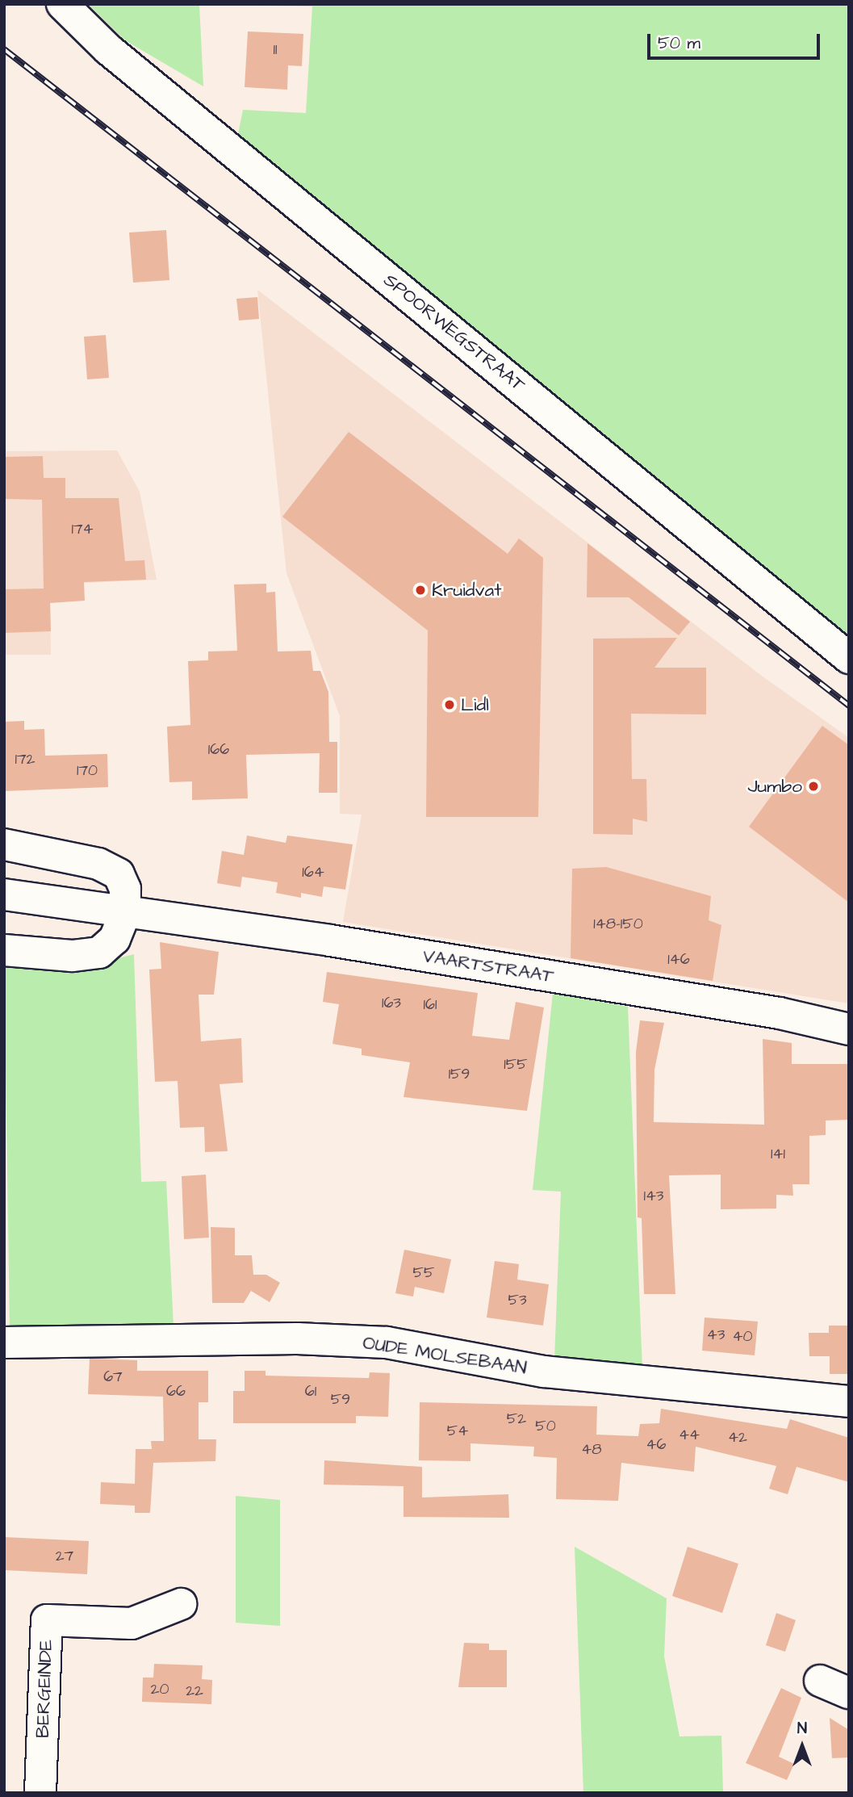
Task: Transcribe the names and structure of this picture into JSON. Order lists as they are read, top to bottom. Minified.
{"streets":{"street":["SPOORWEGSTRAAT","VAARTSTRAAT","OUDE MOLSEBAAN","BERGEINDE"]},"places":["Kruidvat","Lidl","Jumbo"],"house_numbers":["11","174","166","172","170","164","148-150","146","163","161","155","159","141","143","55","53","43","40","67","66","61","59","52","50","54","44","42","46","48","27","20","22"],"scale_bar":"50 m","north":"top"}
